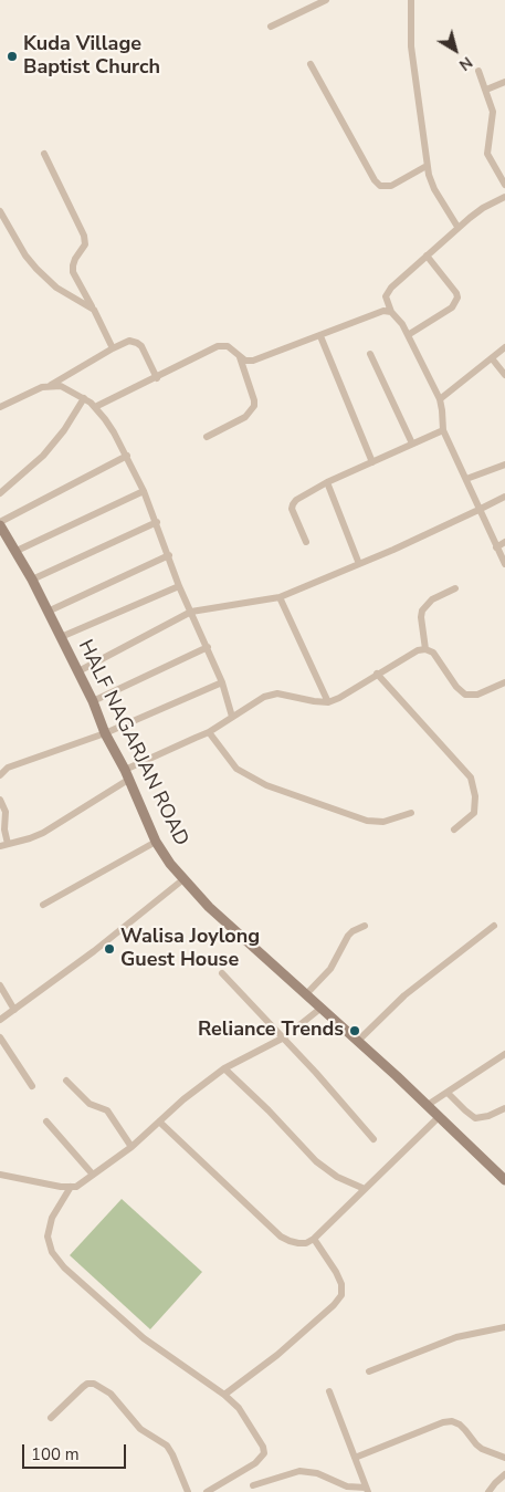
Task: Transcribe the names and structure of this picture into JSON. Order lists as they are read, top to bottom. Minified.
{"streets":{"main road":["HALF NAGARJAN ROAD"]},"places":["Kuda Village Baptist Church","Walisa Joylong Guest House","Reliance Trends"],"scale_bar":"100 m","north":"bottom right"}
